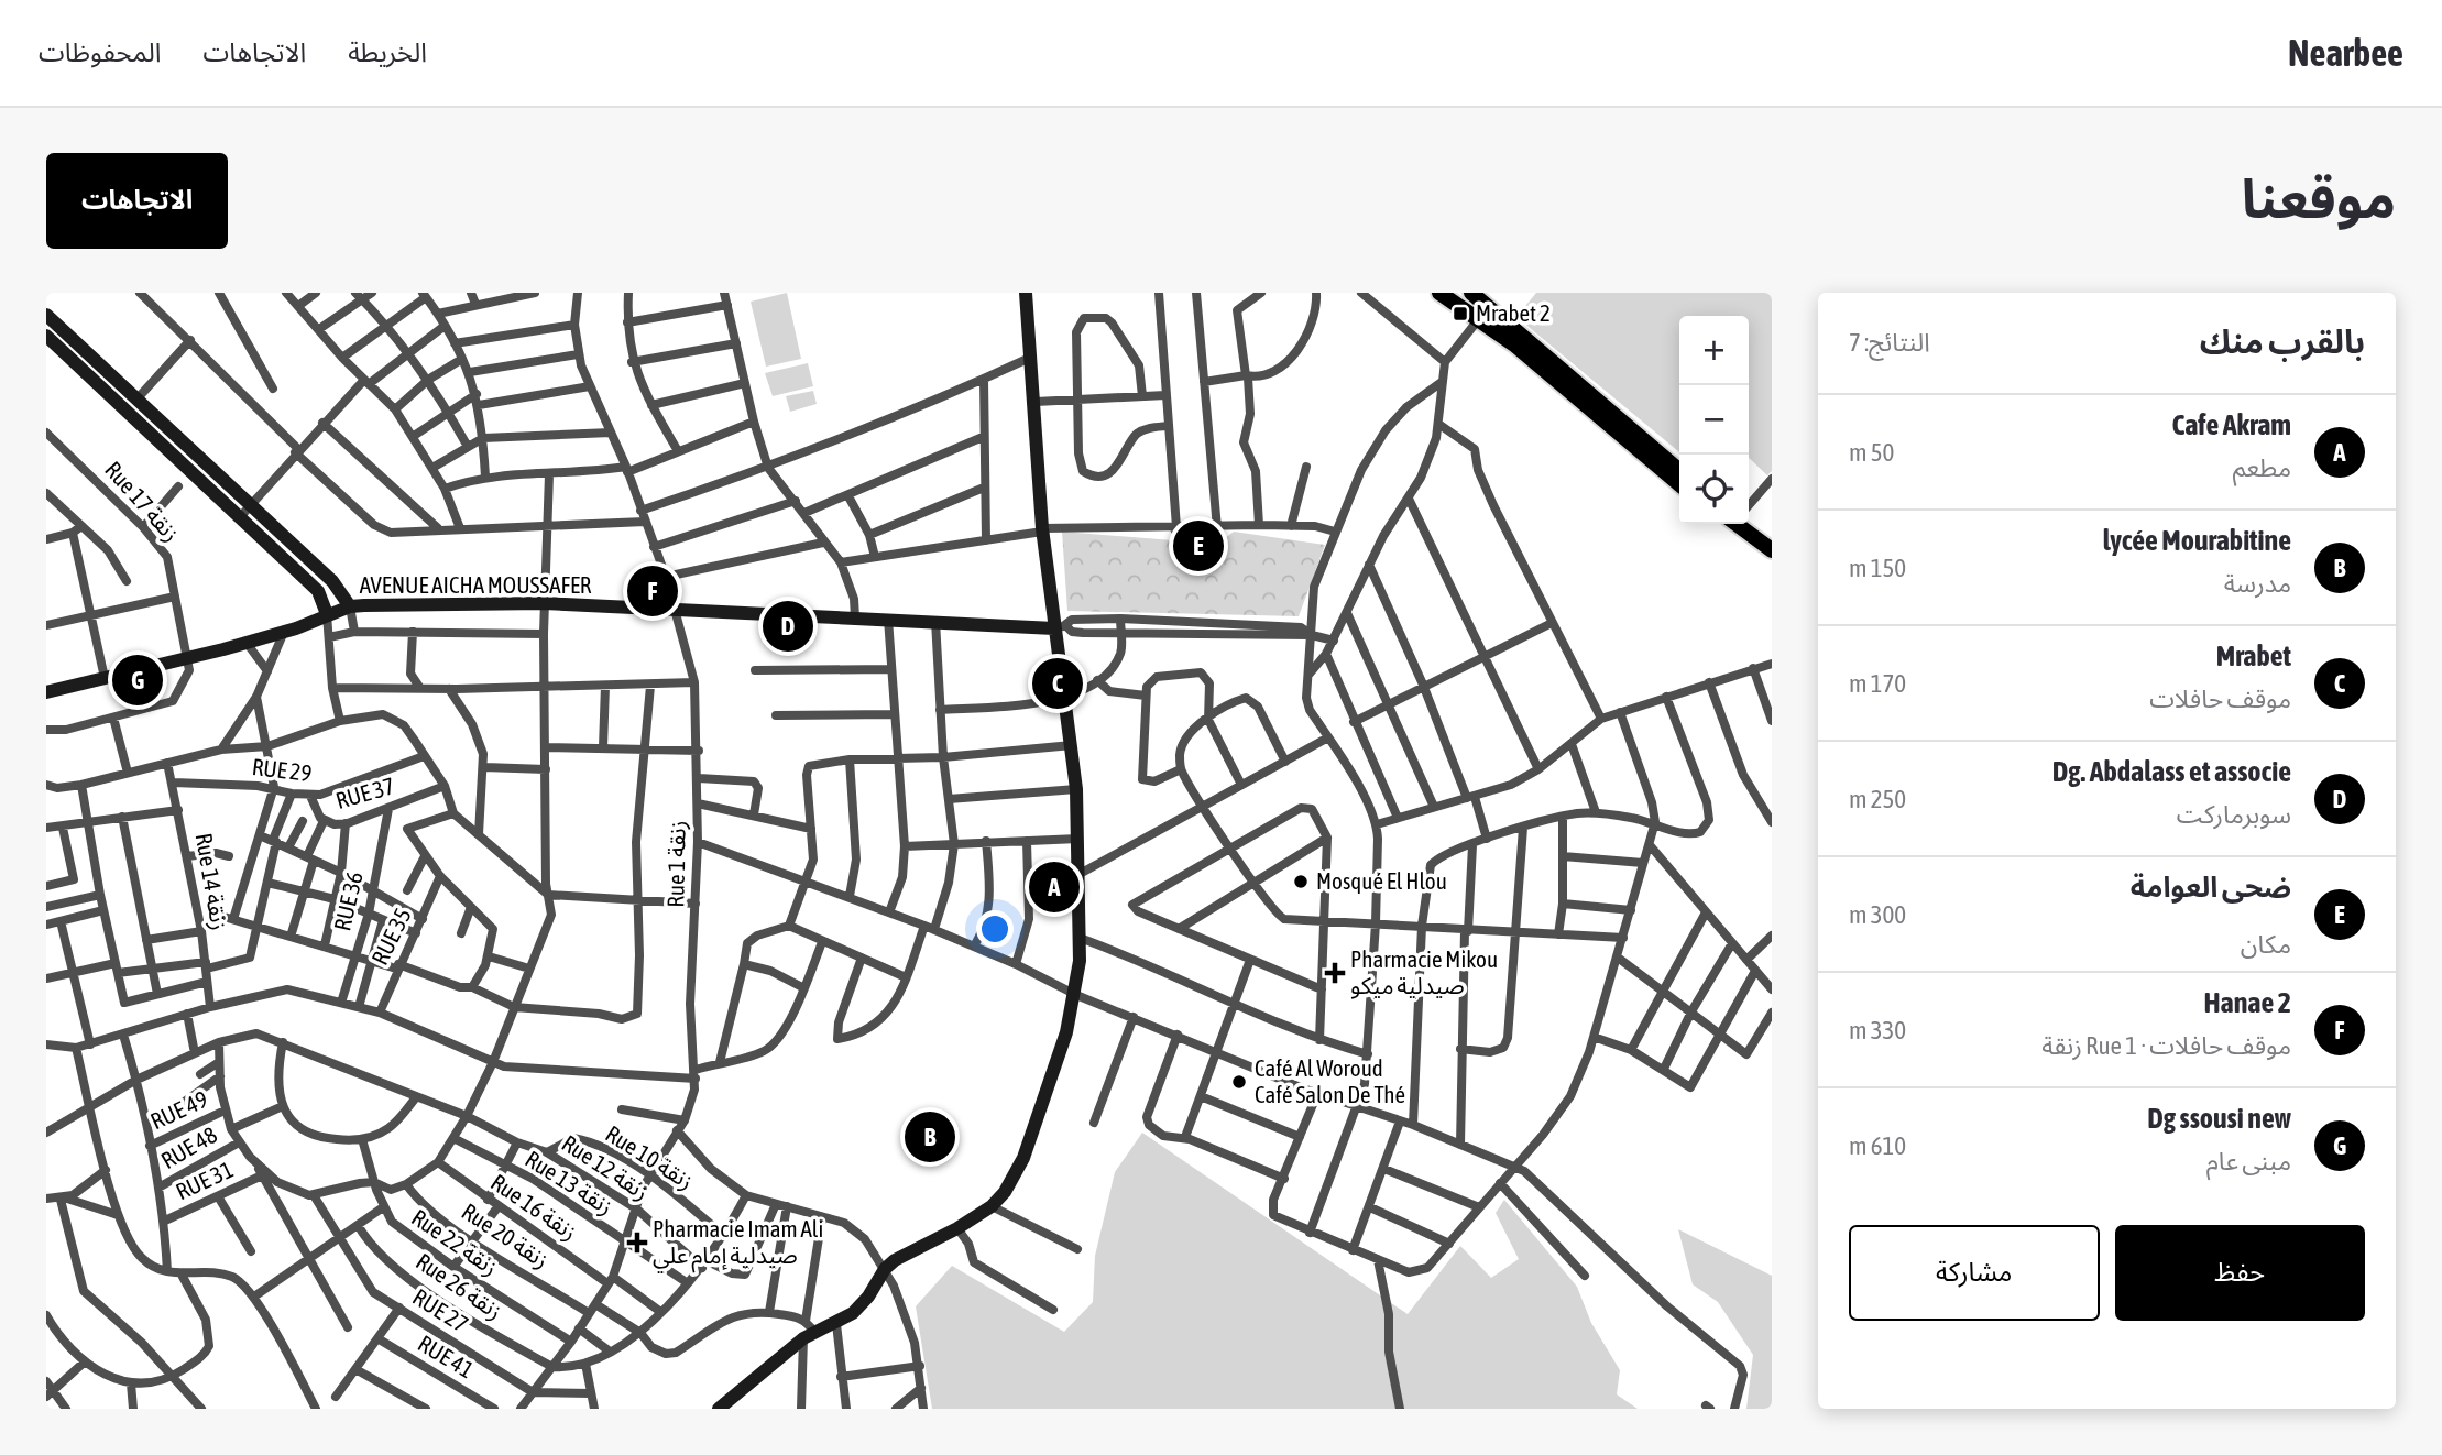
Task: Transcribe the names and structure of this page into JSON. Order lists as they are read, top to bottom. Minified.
{"streets":{"street":["Rue 17 زنقة","AVENUE AICHA MOUSSAFER","RUE 29","RUE 37","Rue 1 زنقة","Rue 14 زنقة","RUE 36","RUE 35","RUE 49","RUE 48","Rue 10 زنقة","Rue 12 زنقة","RUE 31","Rue 13 زنقة","Rue 16 زنقة","Rue 20 زنقة","Rue 22 زنقة","Rue 26 زنقة","RUE 27","RUE 41"]},"crossings":[["Rue 17 زنقة","AVENUE AICHA MOUSSAFER"],["AVENUE AICHA MOUSSAFER","Rue 1 زنقة"],["RUE 29","RUE 37"],["RUE 29","Rue 14 زنقة"],["RUE 37","RUE 36"],["Rue 1 زنقة","Rue 10 زنقة"],["Rue 1 زنقة","Rue 12 زنقة"],["Rue 1 زنقة","Rue 13 زنقة"],["Rue 1 زنقة","Rue 16 زنقة"],["Rue 1 زنقة","Rue 20 زنقة"],["Rue 1 زنقة","Rue 22 زنقة"],["Rue 1 زنقة","Rue 26 زنقة"],["Rue 1 زنقة","RUE 27"],["Rue 10 زنقة","Rue 12 زنقة"]],"places":{"transit":["Mrabet 2"],"other":["Mosqué El Hlou","Café Al Woroud Café Salon De Thé"],"health":["Pharmacie Mikou صيدلية ميكو","Pharmacie Imam Ali صيدلية إمام علي"]},"page":{"header":"Nearbee","nav":["الخريطة","الاتجاهات","المحفوظات"],"title":"موقعنا","buttons":["الاتجاهات",["حفظ","مشاركة"]],"heading":["بالقرب منك","النتائج: 7"],"map_buttons":["+","−"],"list":[{"mark":"A","name":"Cafe Akram","note":"مطعم","value":"50 m"},{"mark":"B","name":"lycée Mourabitine","note":"مدرسة","value":"150 m"},{"mark":"C","name":"Mrabet","note":"موقف حافلات","value":"170 m"},{"mark":"D","name":"Dg. Abdalass et associe","note":"سوبرماركت","value":"250 m"},{"mark":"E","name":"ضحى العوامة","note":"مكان","value":"300 m"},{"mark":"F","name":"Hanae 2","note":"موقف حافلات · Rue 1 زنقة","value":"330 m"},{"mark":"G","name":"Dg ssousi new","note":"مبنى عام","value":"610 m"}],"pins":["E","F","D","G","C","A","B"]}}
